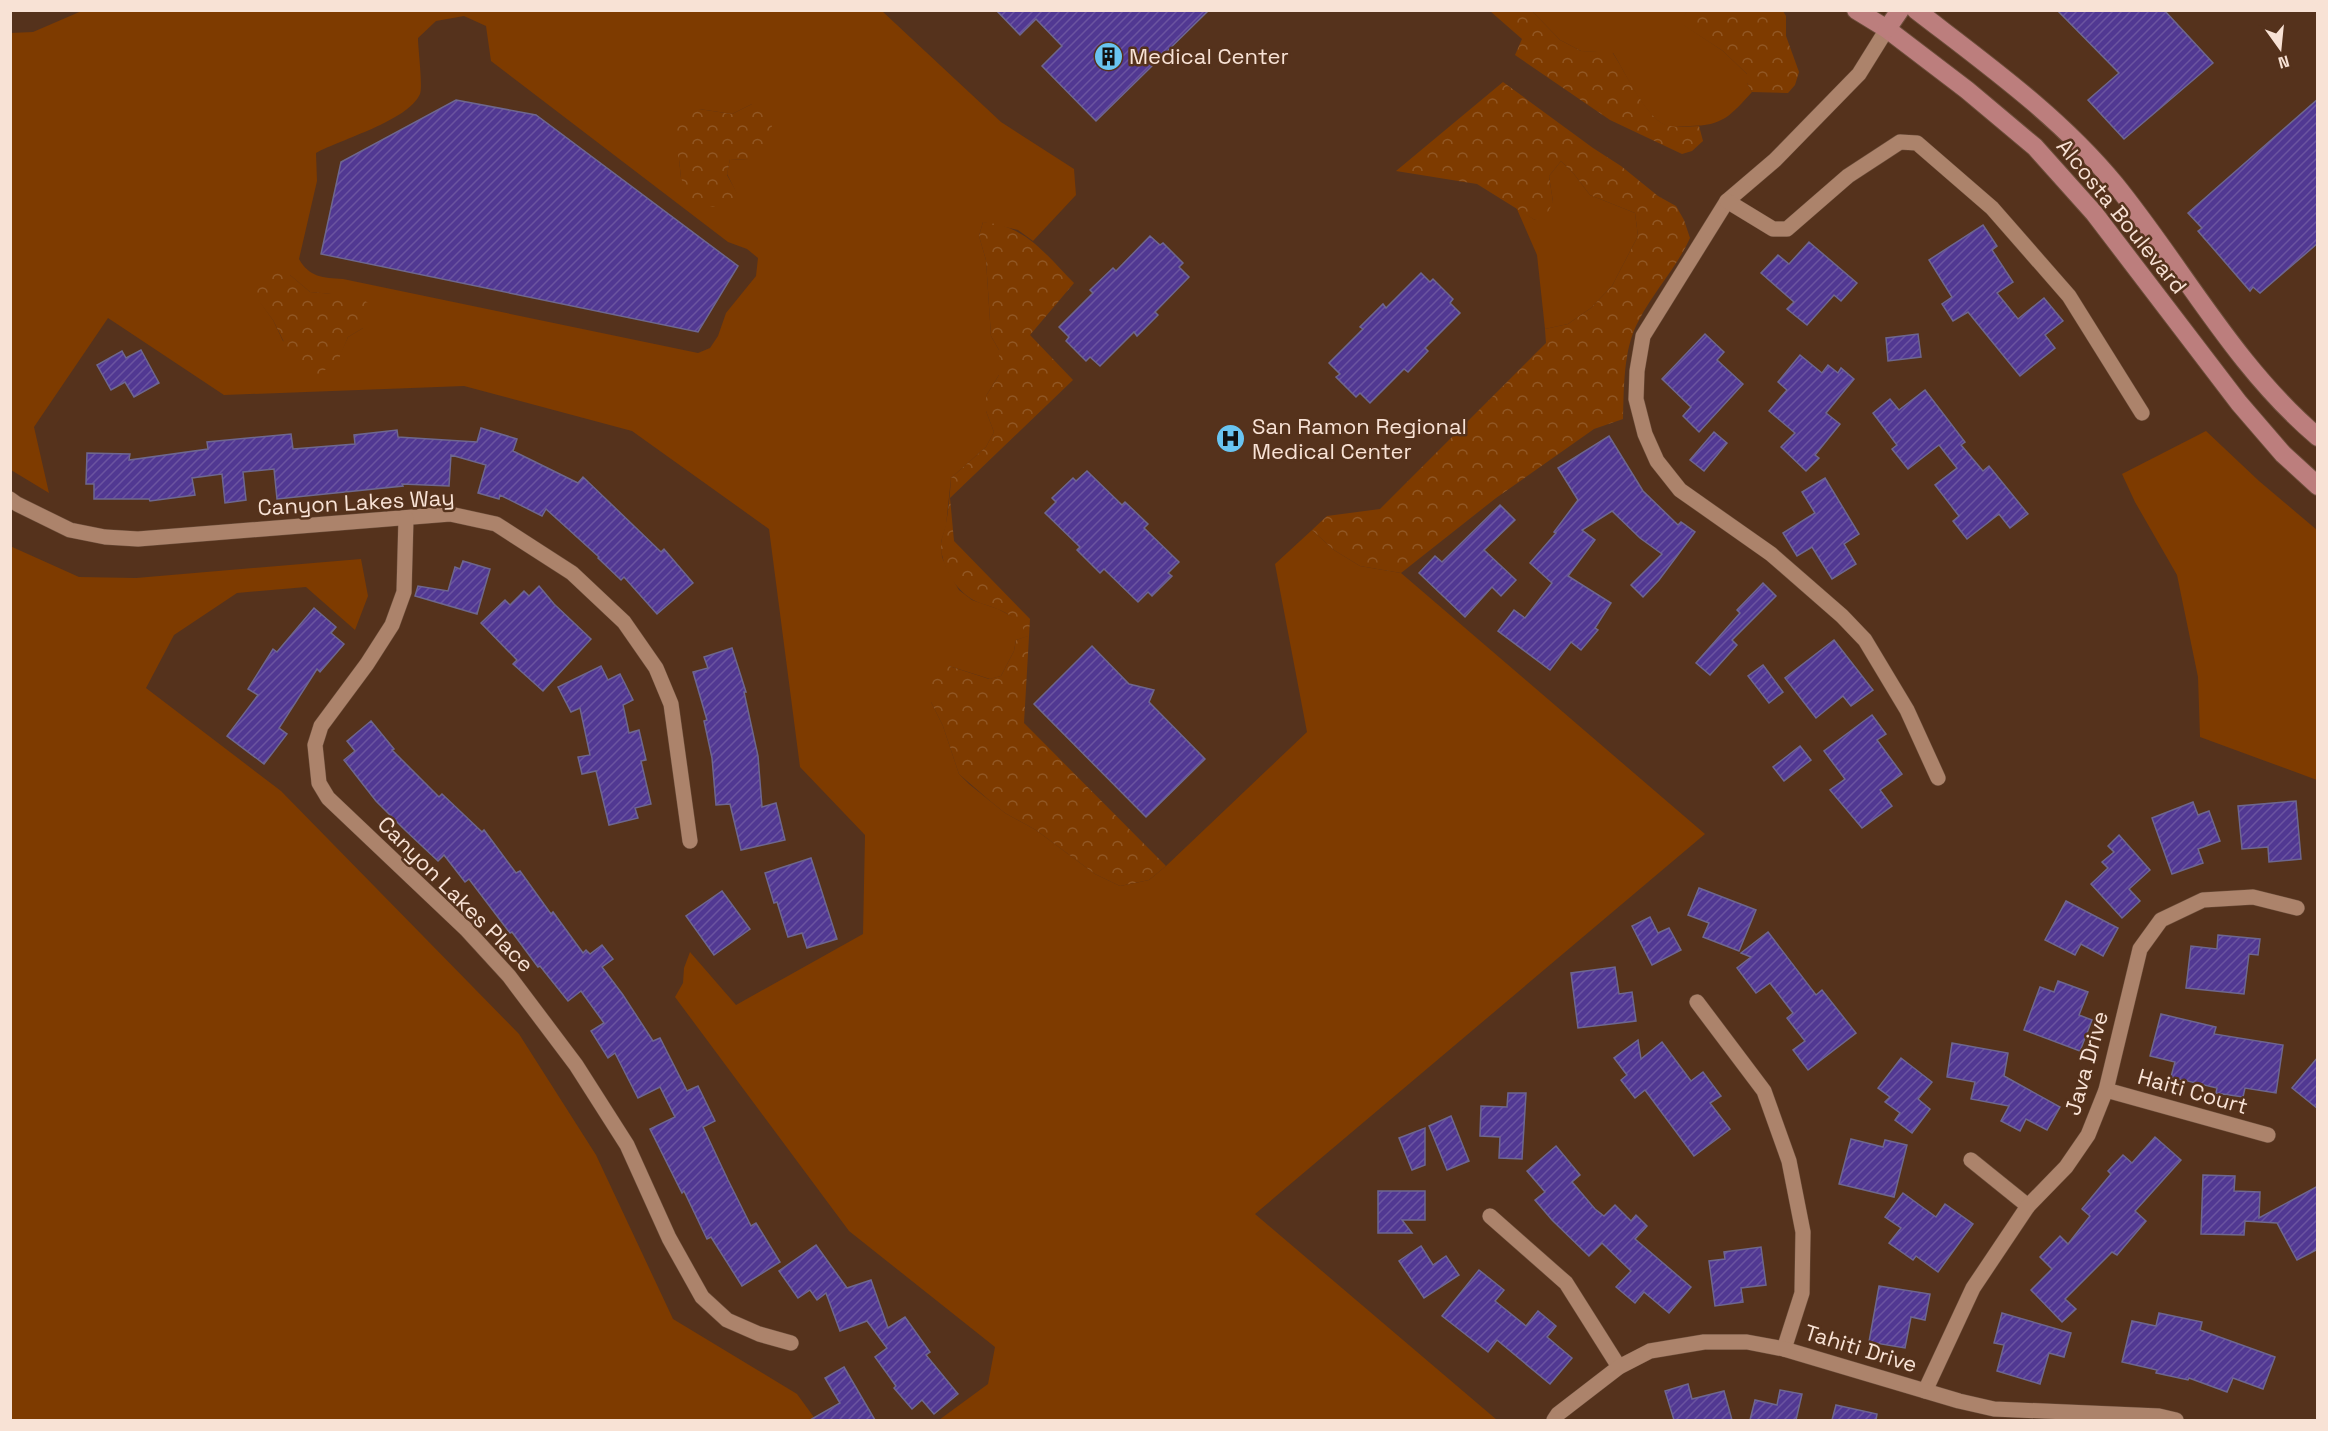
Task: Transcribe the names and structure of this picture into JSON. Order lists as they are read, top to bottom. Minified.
{"streets":{"main road":["Alcosta Boulevard"],"street":["Canyon Lakes Way","Canyon Lakes Place","Java Drive","Haiti Court","Tahiti Drive"]},"crossings":[["Canyon Lakes Way","Canyon Lakes Place"],["Java Drive","Haiti Court"],["Java Drive","Tahiti Drive"]],"places":{"building":["Medical Center"],"hospital":["San Ramon Regional Medical Center"]},"north":"bottom"}
